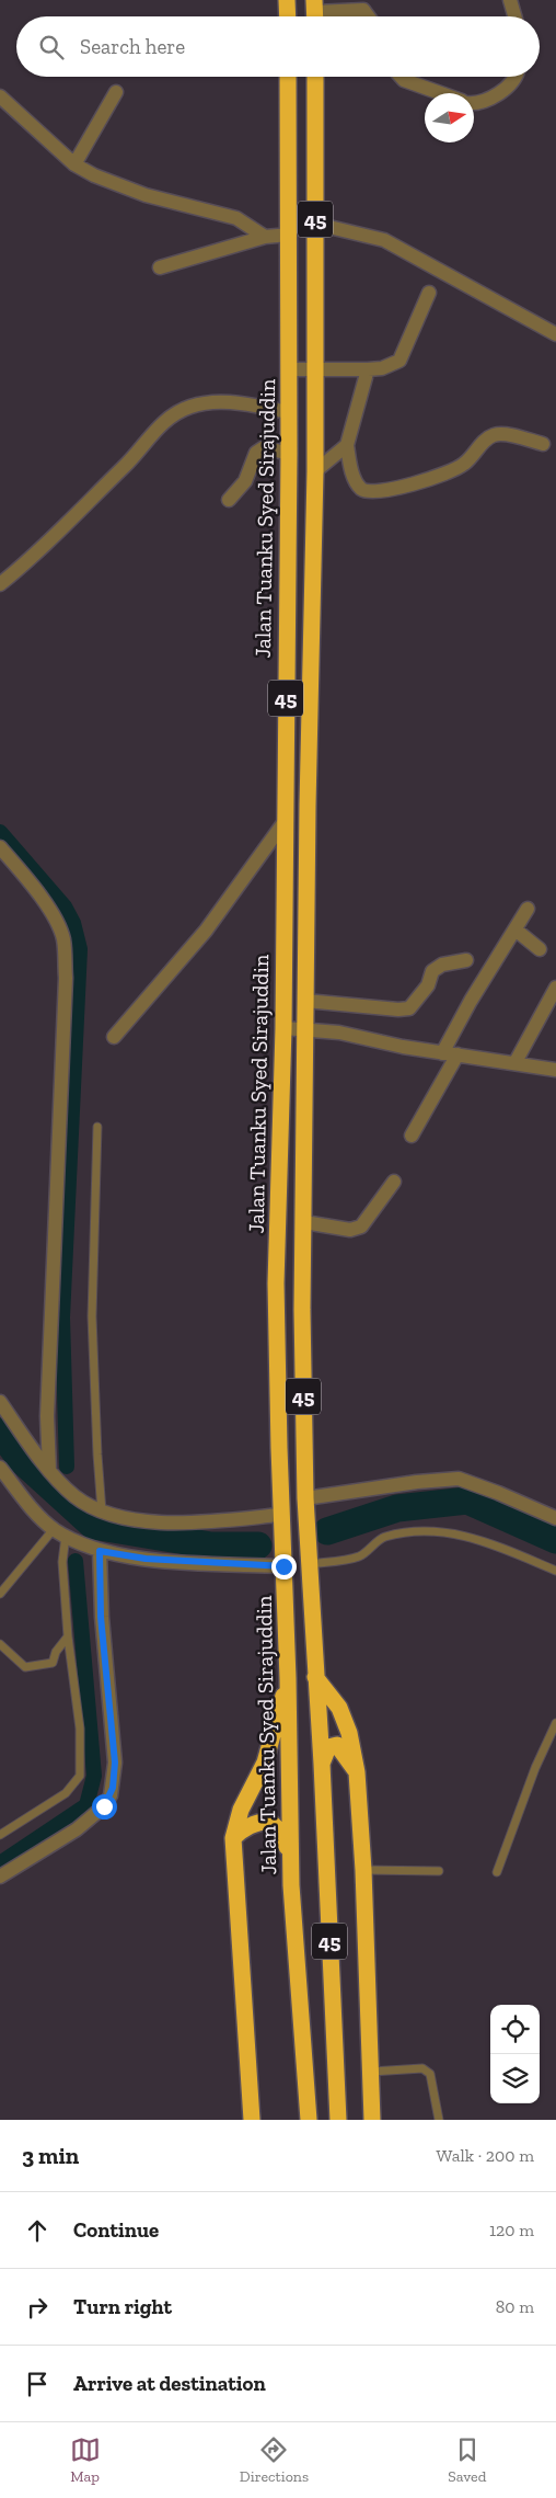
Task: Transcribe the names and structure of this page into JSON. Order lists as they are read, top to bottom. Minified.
{"streets":{"highway":["45","Jalan Tuanku Syed Sirajuddin"]},"north":"right","page":{"search":"Search here","heading":["3 min","Walk · 200 m"],"list":[["Continue","120 m"],["Turn right","80 m"],"Arrive at destination"],"nav":["Map","Directions","Saved"]}}
